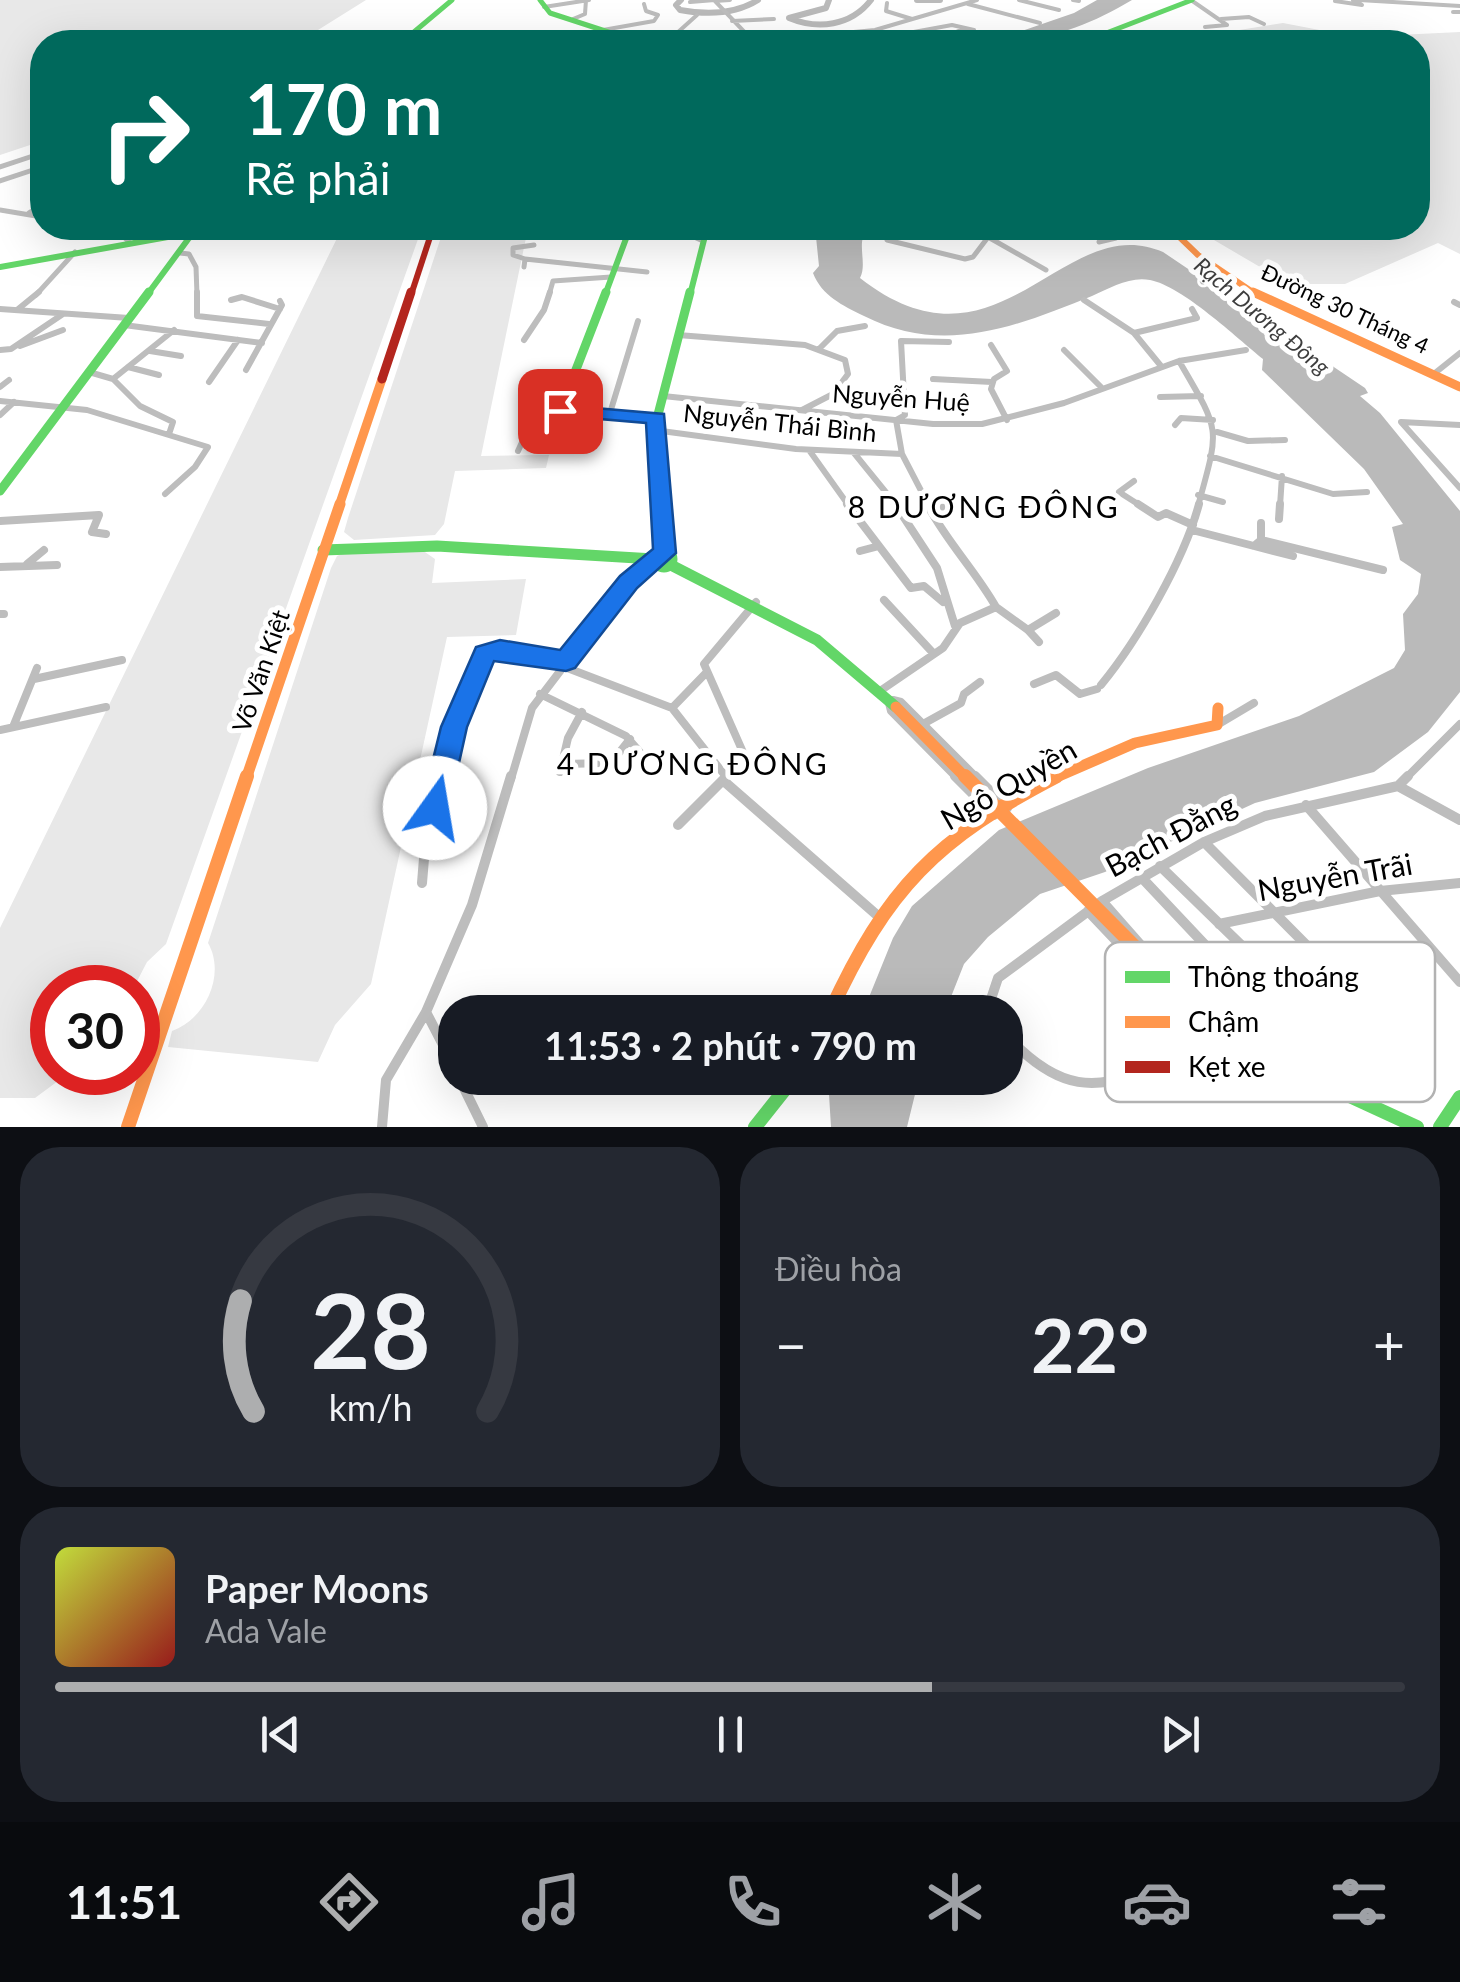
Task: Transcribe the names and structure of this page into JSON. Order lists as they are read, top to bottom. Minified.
{"streets":{"street":["Đường 30 Tháng 4","Nguyễn Huệ","Nguyễn Thái Bình","Võ Văn Kiệt","Ngô Quyền","Bạch Đằng","Nguyễn Trãi"]},"crossings":[["Nguyễn Huệ","Nguyễn Thái Bình"]],"districts":["8 DƯƠNG ĐÔNG","4 DƯƠNG ĐÔNG"],"water":["Rạch Dương Đông"],"legend":["Thông thoáng","Chậm","Kẹt xe"],"page":{"turn":["170 m","Rẽ phải"],"limit":"30","trip":"11:53 · 2 phút · 790 m","tile":"Điều hòa","heat":["−","22°","+"],"song":["Paper Moons","Ada Vale"],"tabs":"11:51","gauge":["28","km/h"]}}
